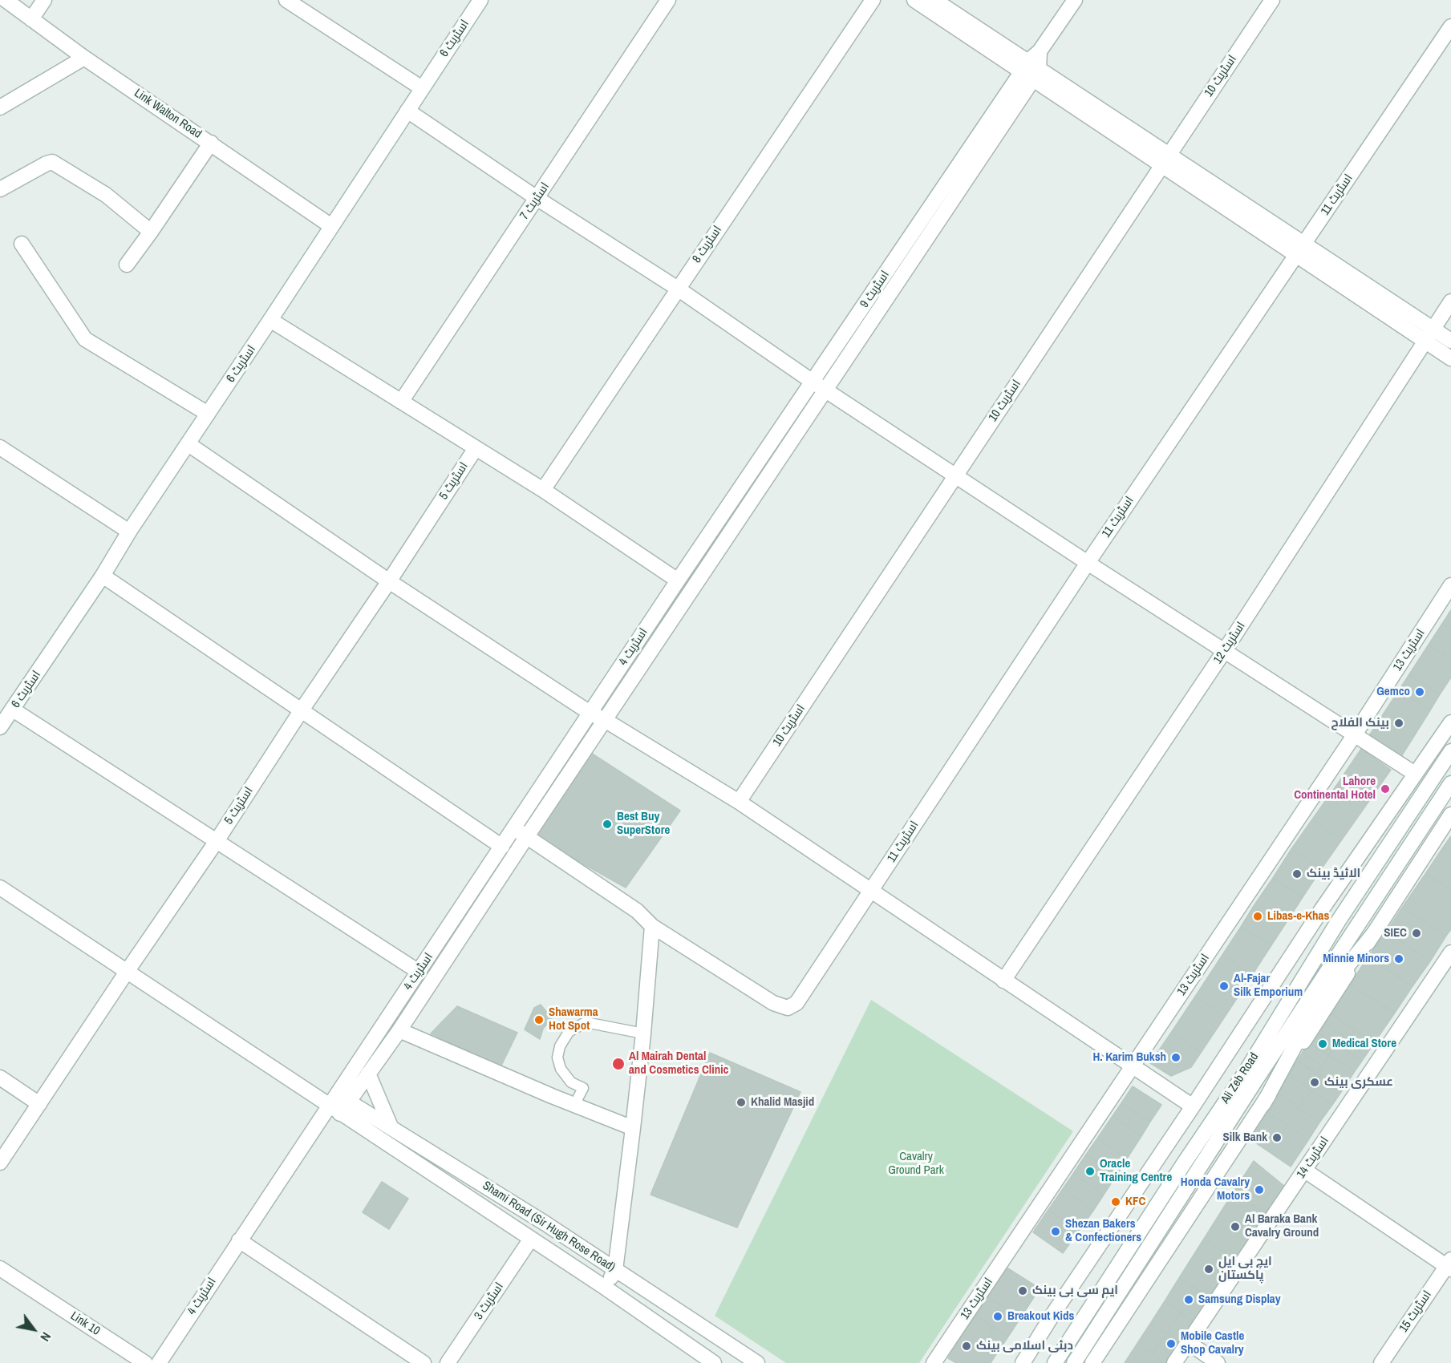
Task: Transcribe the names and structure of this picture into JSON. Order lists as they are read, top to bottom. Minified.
{"streets":{"street":["اسٹریٹ 6","اسٹریٹ 10","Link Walton Road","اسٹریٹ 11","اسٹریٹ 7","اسٹریٹ 8","اسٹریٹ 9","اسٹریٹ 5","اسٹریٹ 12","اسٹریٹ 4","اسٹریٹ 13","Ali Zeb Road","اسٹریٹ 14","Shami Road (Sir Hugh Rose Road)","اسٹریٹ 3","اسٹریٹ 15","Link 10"]},"crossings":[["اسٹریٹ 6","Link Walton Road"],["اسٹریٹ 9","اسٹریٹ 4"],["اسٹریٹ 4","Shami Road (Sir Hugh Rose Road)"],["Shami Road (Sir Hugh Rose Road)","اسٹریٹ 3"]],"parks":["Cavalry Ground Park"],"places":["Gemco","بینک الفلاح","Lahore Continental Hotel","Best Buy SuperStore","الائیڈ بینک","Libas-e-Khas","SIEC","Minnie Minors","Al-Fajar Silk Emporium","Shawarma Hot Spot","Medical Store","H. Karim Buksh","Al Mairah Dental and Cosmetics Clinic","عسکری بینک","Khalid Masjid","Silk Bank","Oracle Training Centre","Honda Cavalry Motors","KFC","Al Baraka Bank Cavalry Ground","Shezan Bakers & Confectioners","ایچ بی ایل پاکستان","ایم سی بی بینک","Samsung Display","Breakout Kids","Mobile Castle Shop Cavalry","دبئی اسلامی بینک"],"north":"bottom right"}
